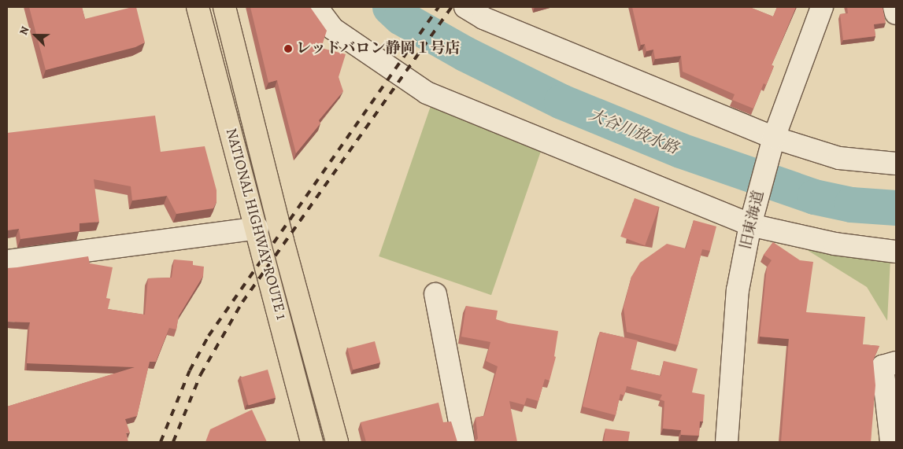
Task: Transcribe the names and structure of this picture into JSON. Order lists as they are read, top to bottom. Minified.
{"streets":{"highway":["NATIONAL HIGHWAY ROUTE 1"],"street":["旧東海道"]},"water":["大谷川放水路"],"places":["レッドバロン静岡１号店"],"north":"top left"}
